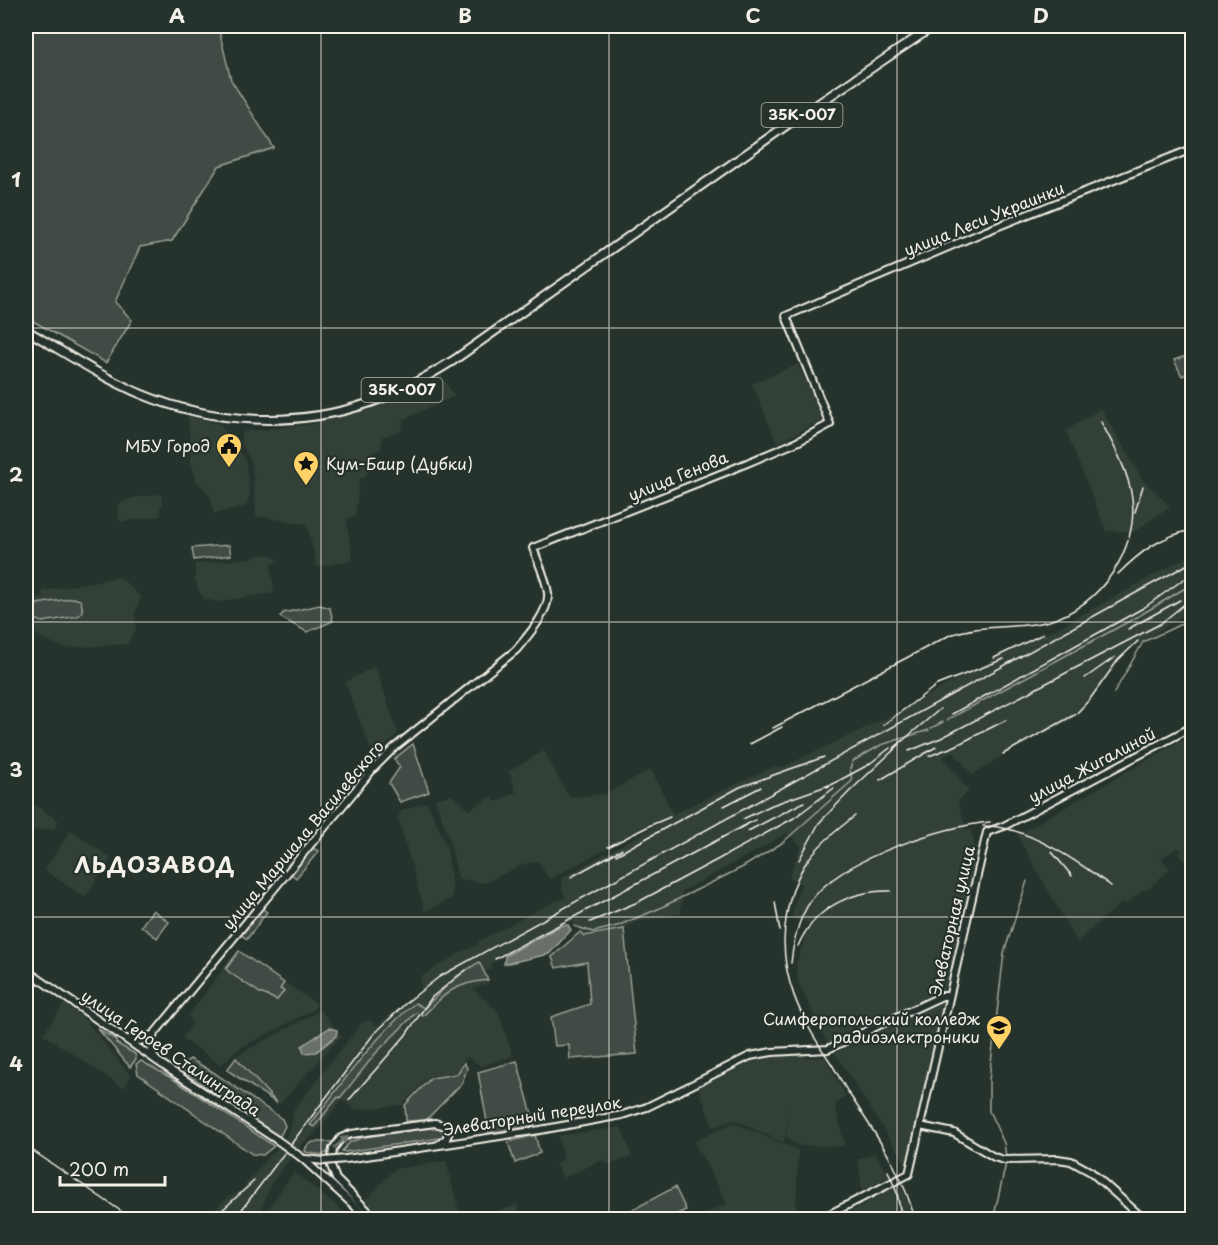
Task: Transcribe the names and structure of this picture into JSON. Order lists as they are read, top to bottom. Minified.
{"streets":{"main road":["35К-007","улица Леси Украинки","улица Генова","улица Жигалиной","улица Маршала Василевского","Элеваторная улица","улица Героев Сталинграда","Элеваторный переулок"]},"crossings":[["улица Леси Украинки","улица Генова"],["улица Генова","улица Маршала Василевского"],["улица Жигалиной","Элеваторная улица"],["Элеваторная улица","Элеваторный переулок"],["улица Героев Сталинграда","Элеваторный переулок"]],"districts":["ЛЬДОЗАВОД"],"places":{"public building":["МБУ Город"],"place":["Кум-Баир (Дубки)"],"school or university":["Симферопольский колледж радиоэлектроники"]},"scale_bar":"200 m","grid":{"columns":["A","B","C","D"],"rows":["1","2","3","4"]}}
